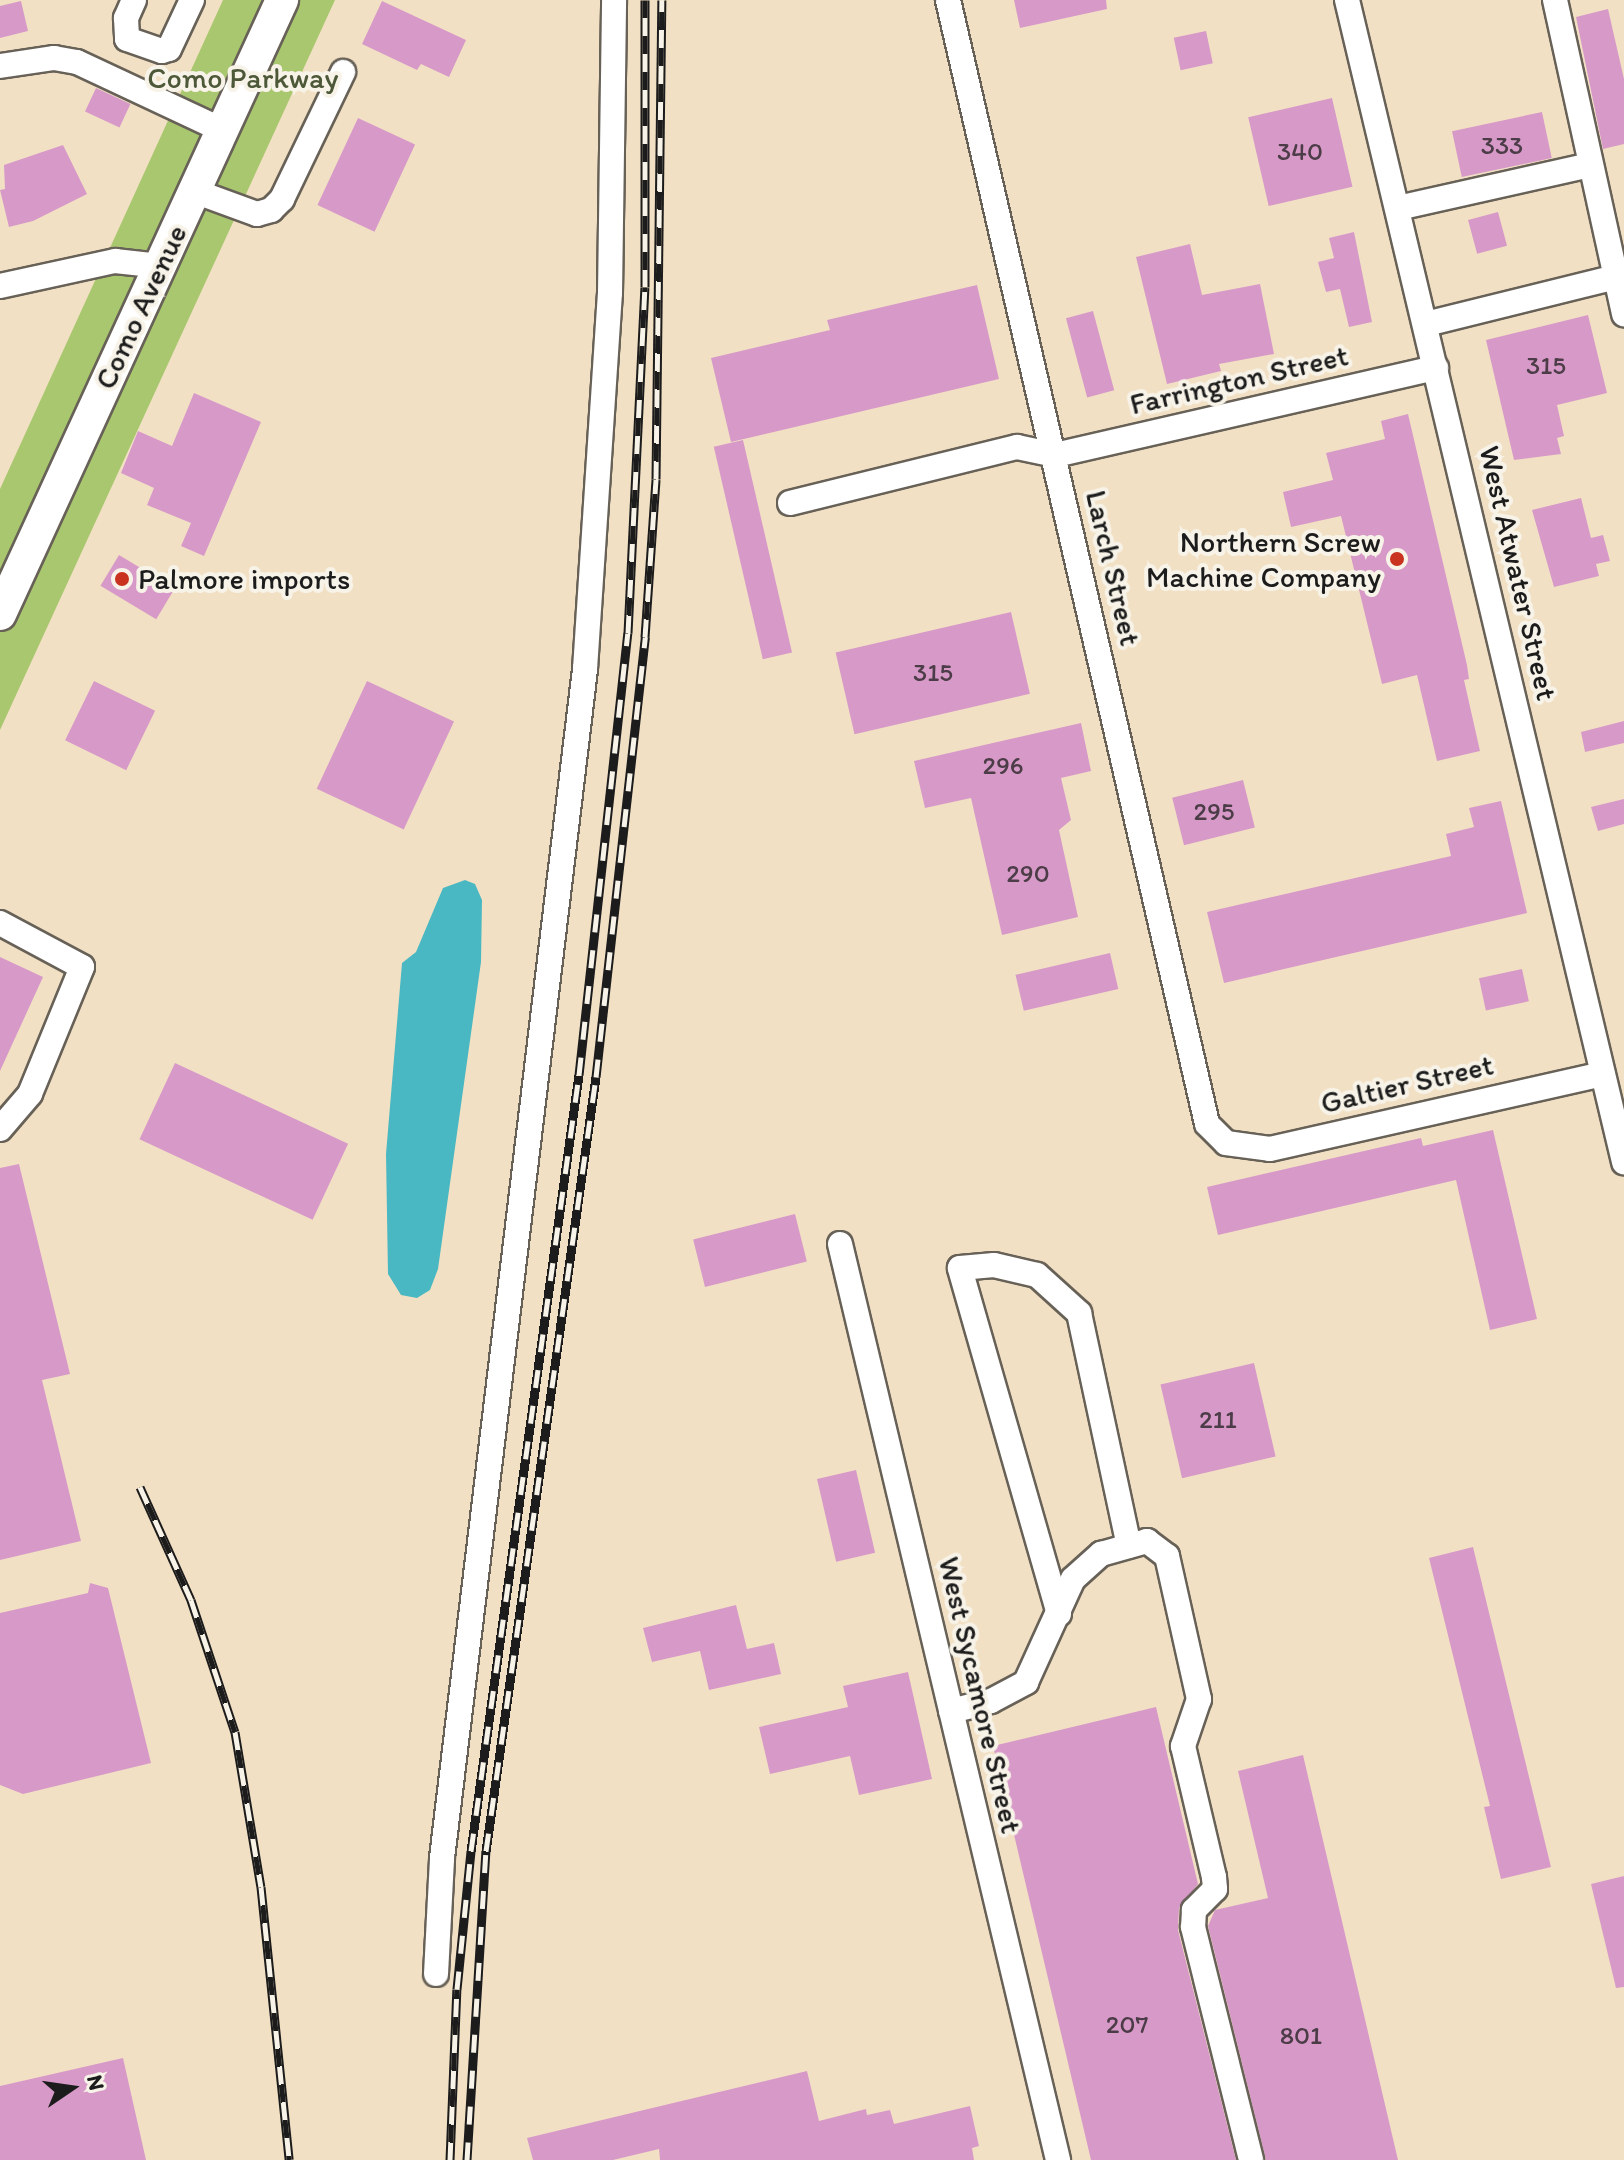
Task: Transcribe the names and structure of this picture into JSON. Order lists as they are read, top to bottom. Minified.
{"streets":{"main road":["Como Avenue"],"street":["Farrington Street","Larch Street","West Atwater Street","Galtier Street","West Sycamore Street"]},"crossings":[["Farrington Street","Larch Street"],["Farrington Street","West Atwater Street"],["Larch Street","Galtier Street"],["West Atwater Street","Galtier Street"]],"parks":["Como Parkway"],"places":["Northern Screw Machine Company","Palmore imports"],"house_numbers":["333","340","315","315","296","295","290","211","207","801"],"north":"right"}
